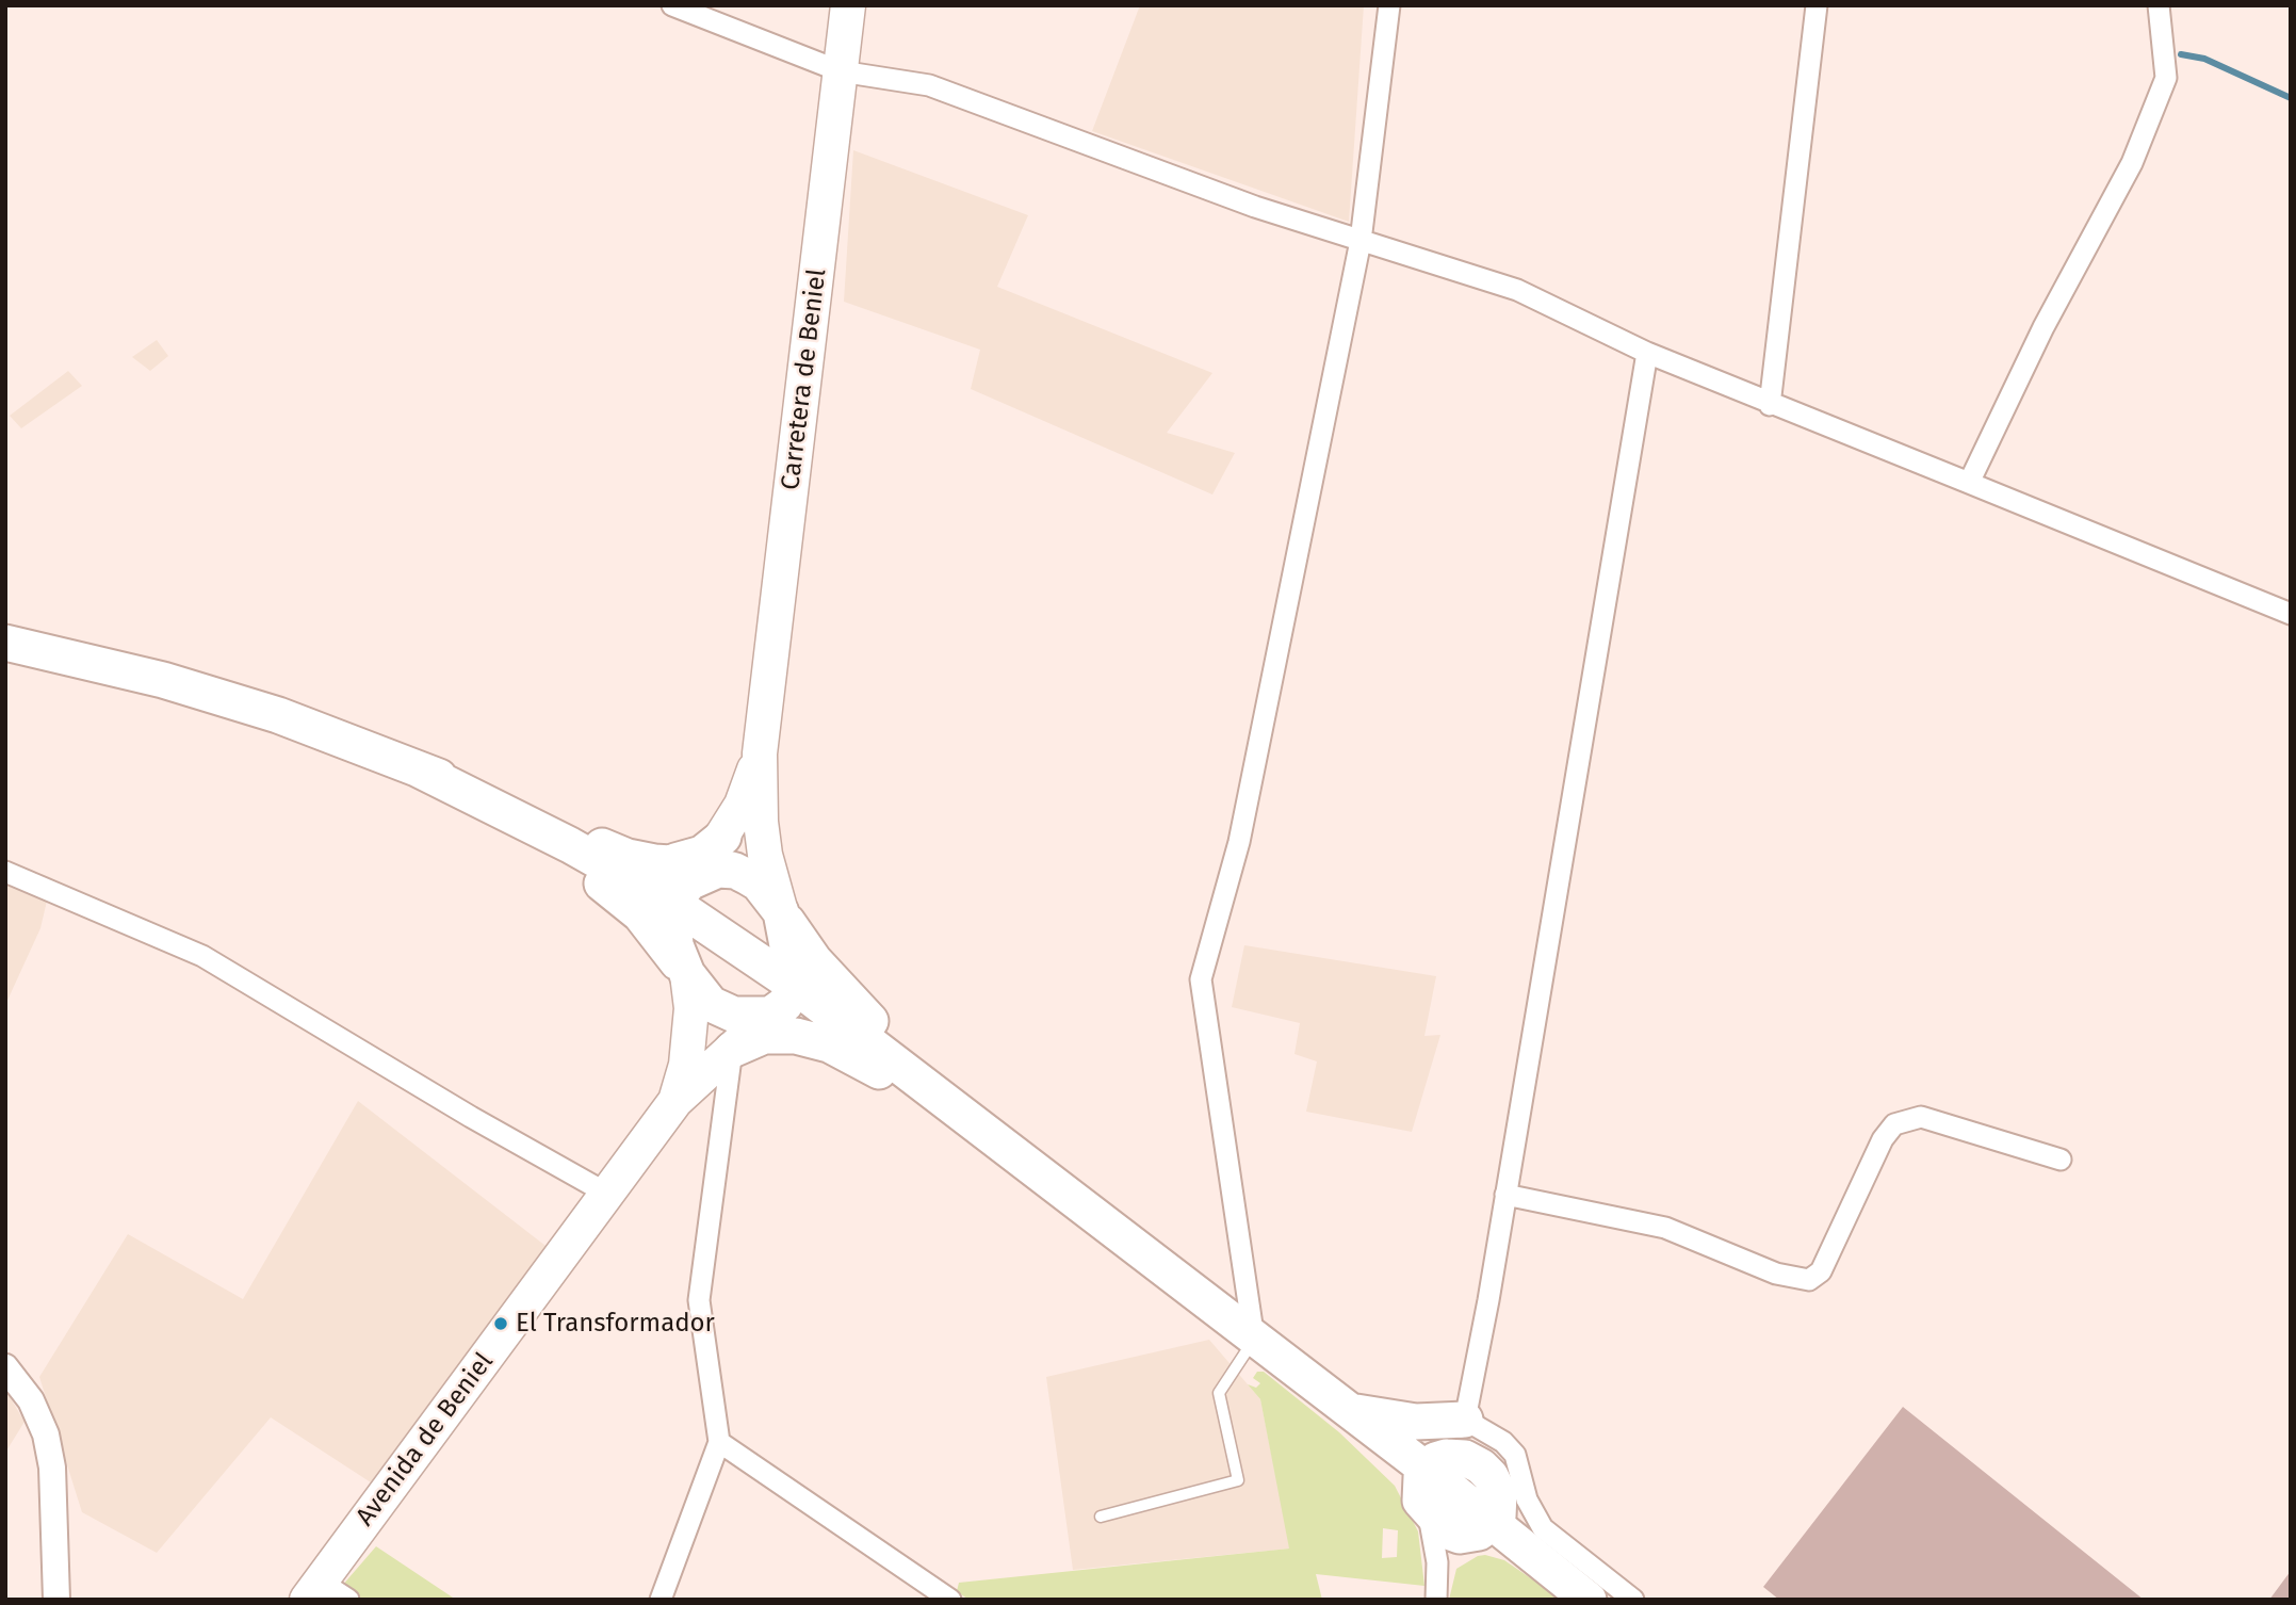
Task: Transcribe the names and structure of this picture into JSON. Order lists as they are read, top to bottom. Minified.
{"streets":{"main road":["Carretera de Beniel","Avenida de Beniel"]},"places":["El Transformador"]}
